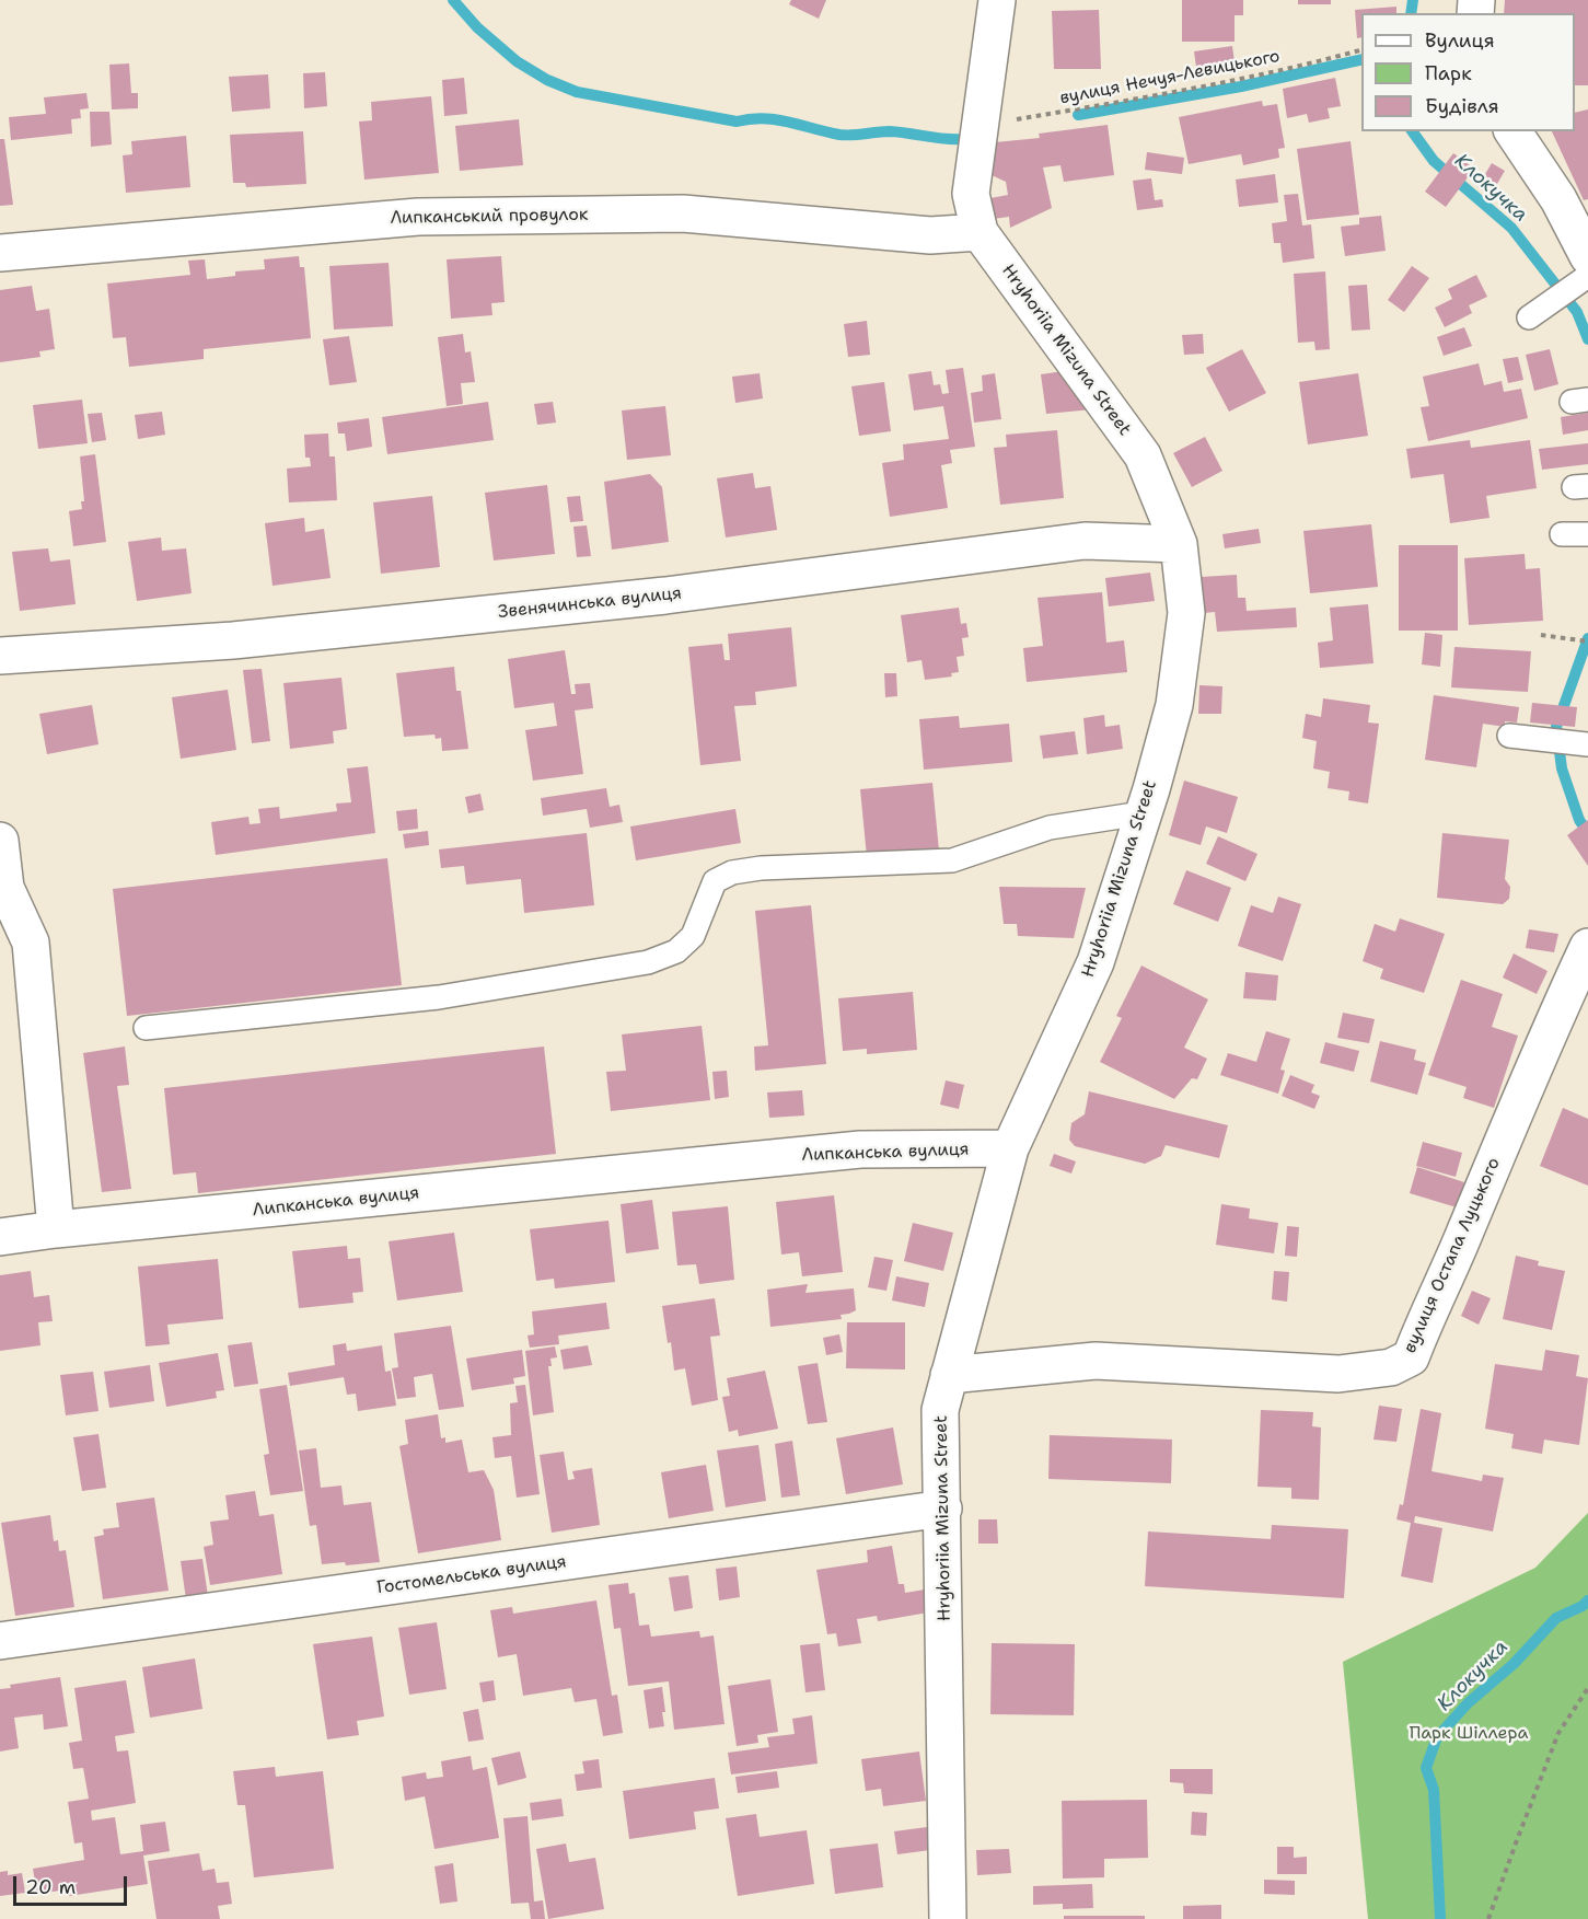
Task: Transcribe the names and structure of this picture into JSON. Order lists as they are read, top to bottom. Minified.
{"streets":{"street":["Липканський провулок","Hryhoriia Mizuna Street","Звенячинська вулиця","Липканська вулиця","вулиця Остапа Луцького","Гостомельська вулиця"],"path":["вулиця Нечуя-Левицького"]},"crossings":[["вулиця Нечуя-Левицького","Hryhoriia Mizuna Street"],["Липканський провулок","Hryhoriia Mizuna Street"],["Hryhoriia Mizuna Street","Звенячинська вулиця"],["Hryhoriia Mizuna Street","Липканська вулиця"],["Hryhoriia Mizuna Street","вулиця Остапа Луцького"],["Hryhoriia Mizuna Street","Гостомельська вулиця"]],"water":["Клокучка"],"parks":["Парк Шіллера"],"legend":["Вулиця","Парк","Будівля"],"scale_bar":"20 m"}
